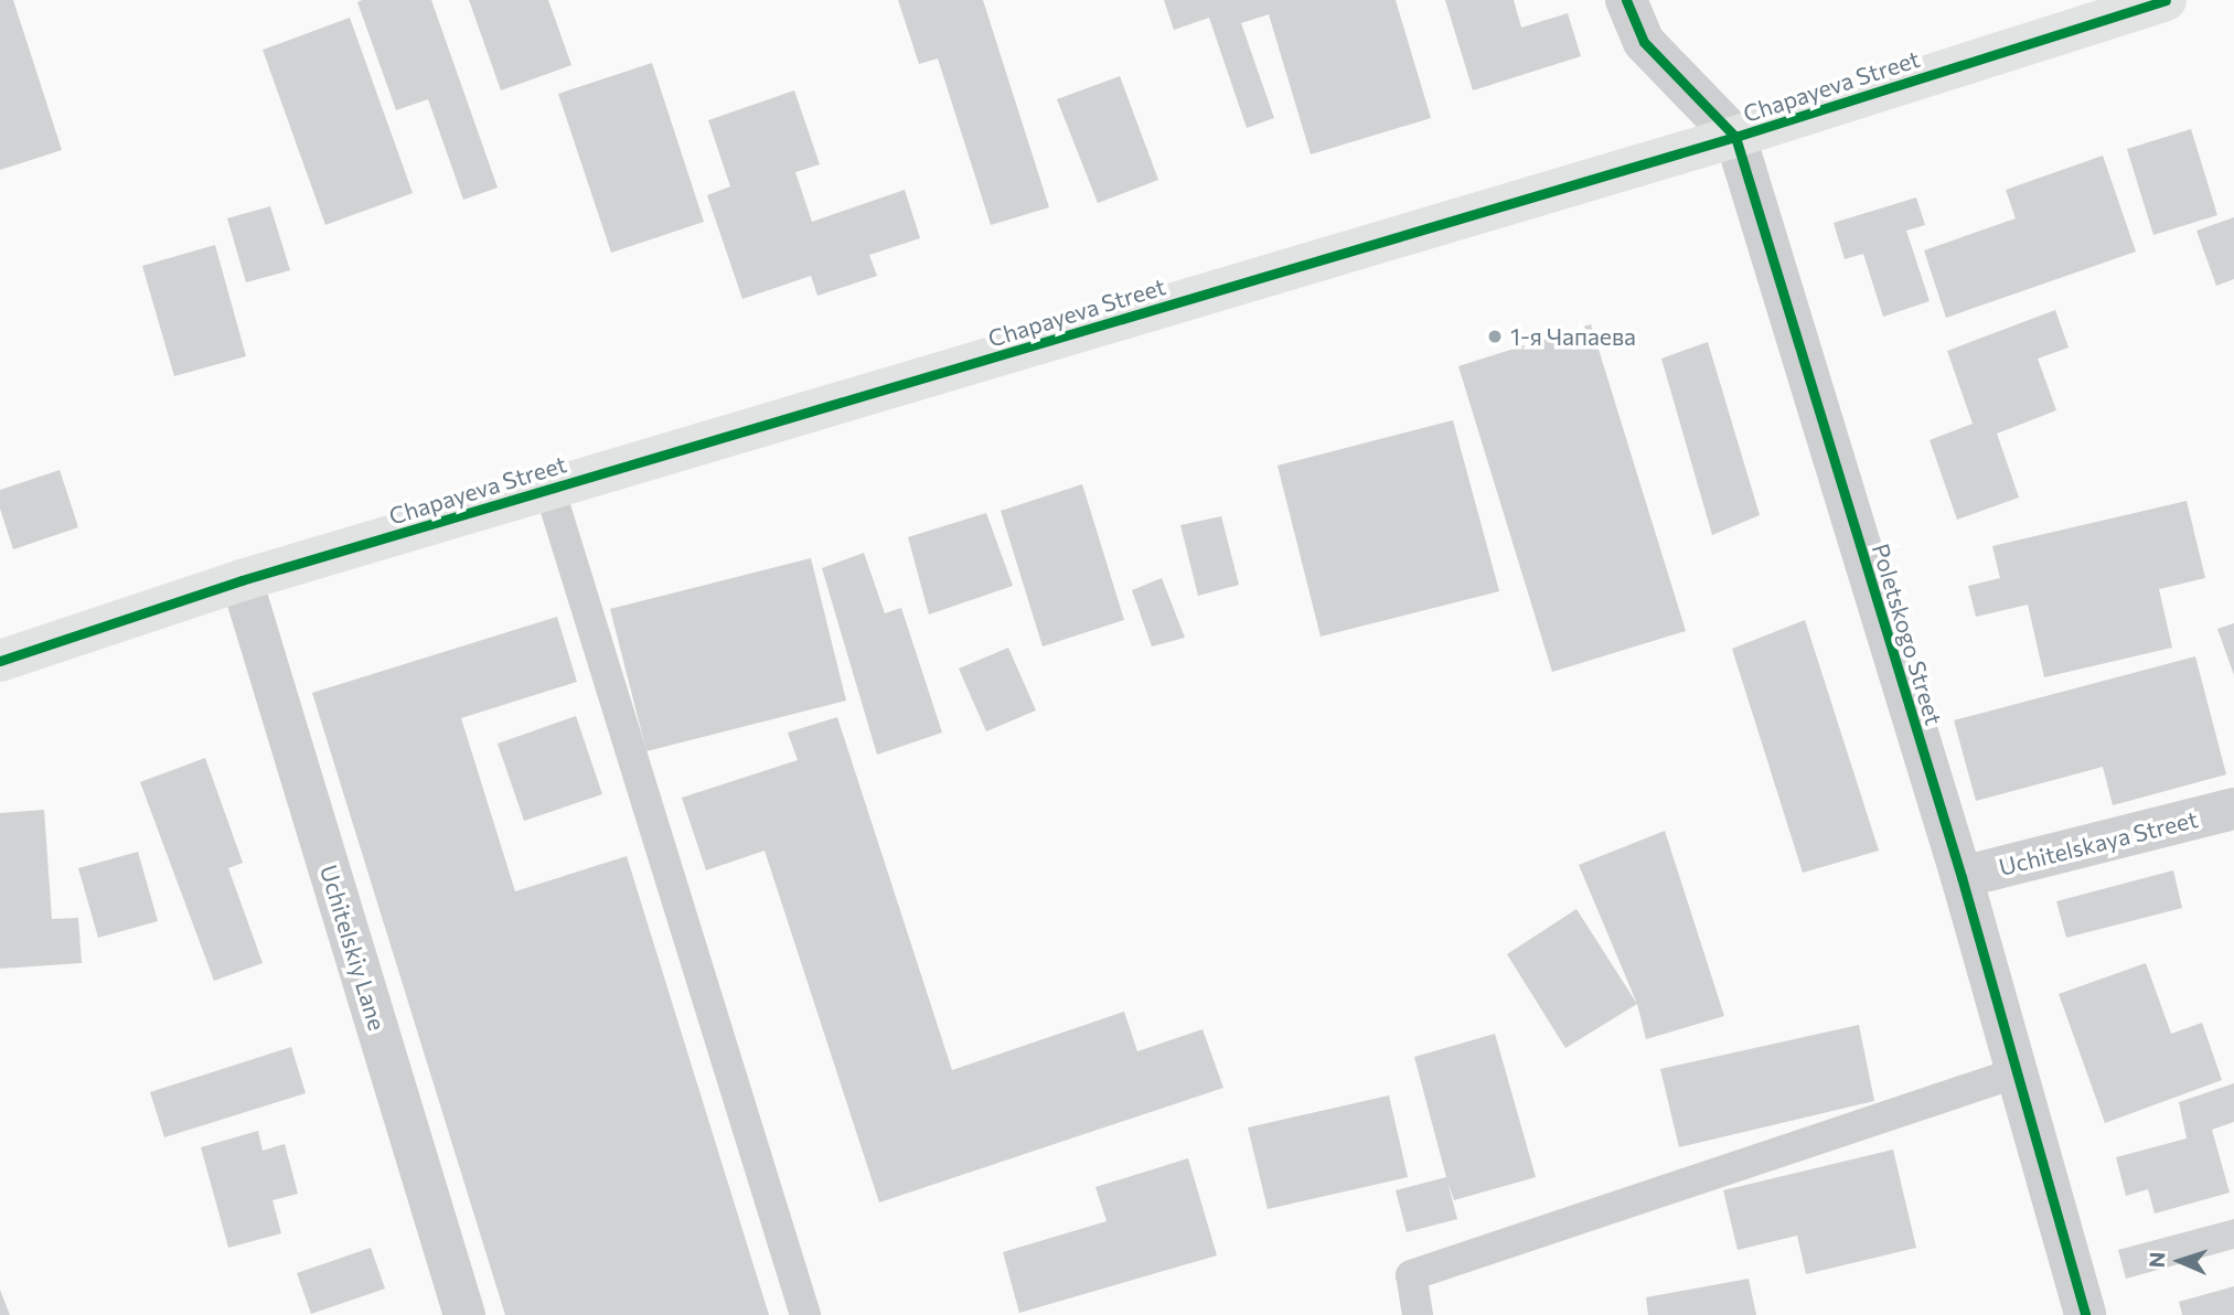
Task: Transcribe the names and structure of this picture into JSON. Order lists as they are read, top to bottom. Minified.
{"streets":{"street":["Chapayeva Street","Poletskogo Street","Uchitelskaya Street","Uchitelskiy Lane"]},"crossings":[["Chapayeva Street","Poletskogo Street"],["Chapayeva Street","Uchitelskiy Lane"],["Poletskogo Street","Uchitelskaya Street"]],"places":["1-я Чапаева"],"north":"left"}
